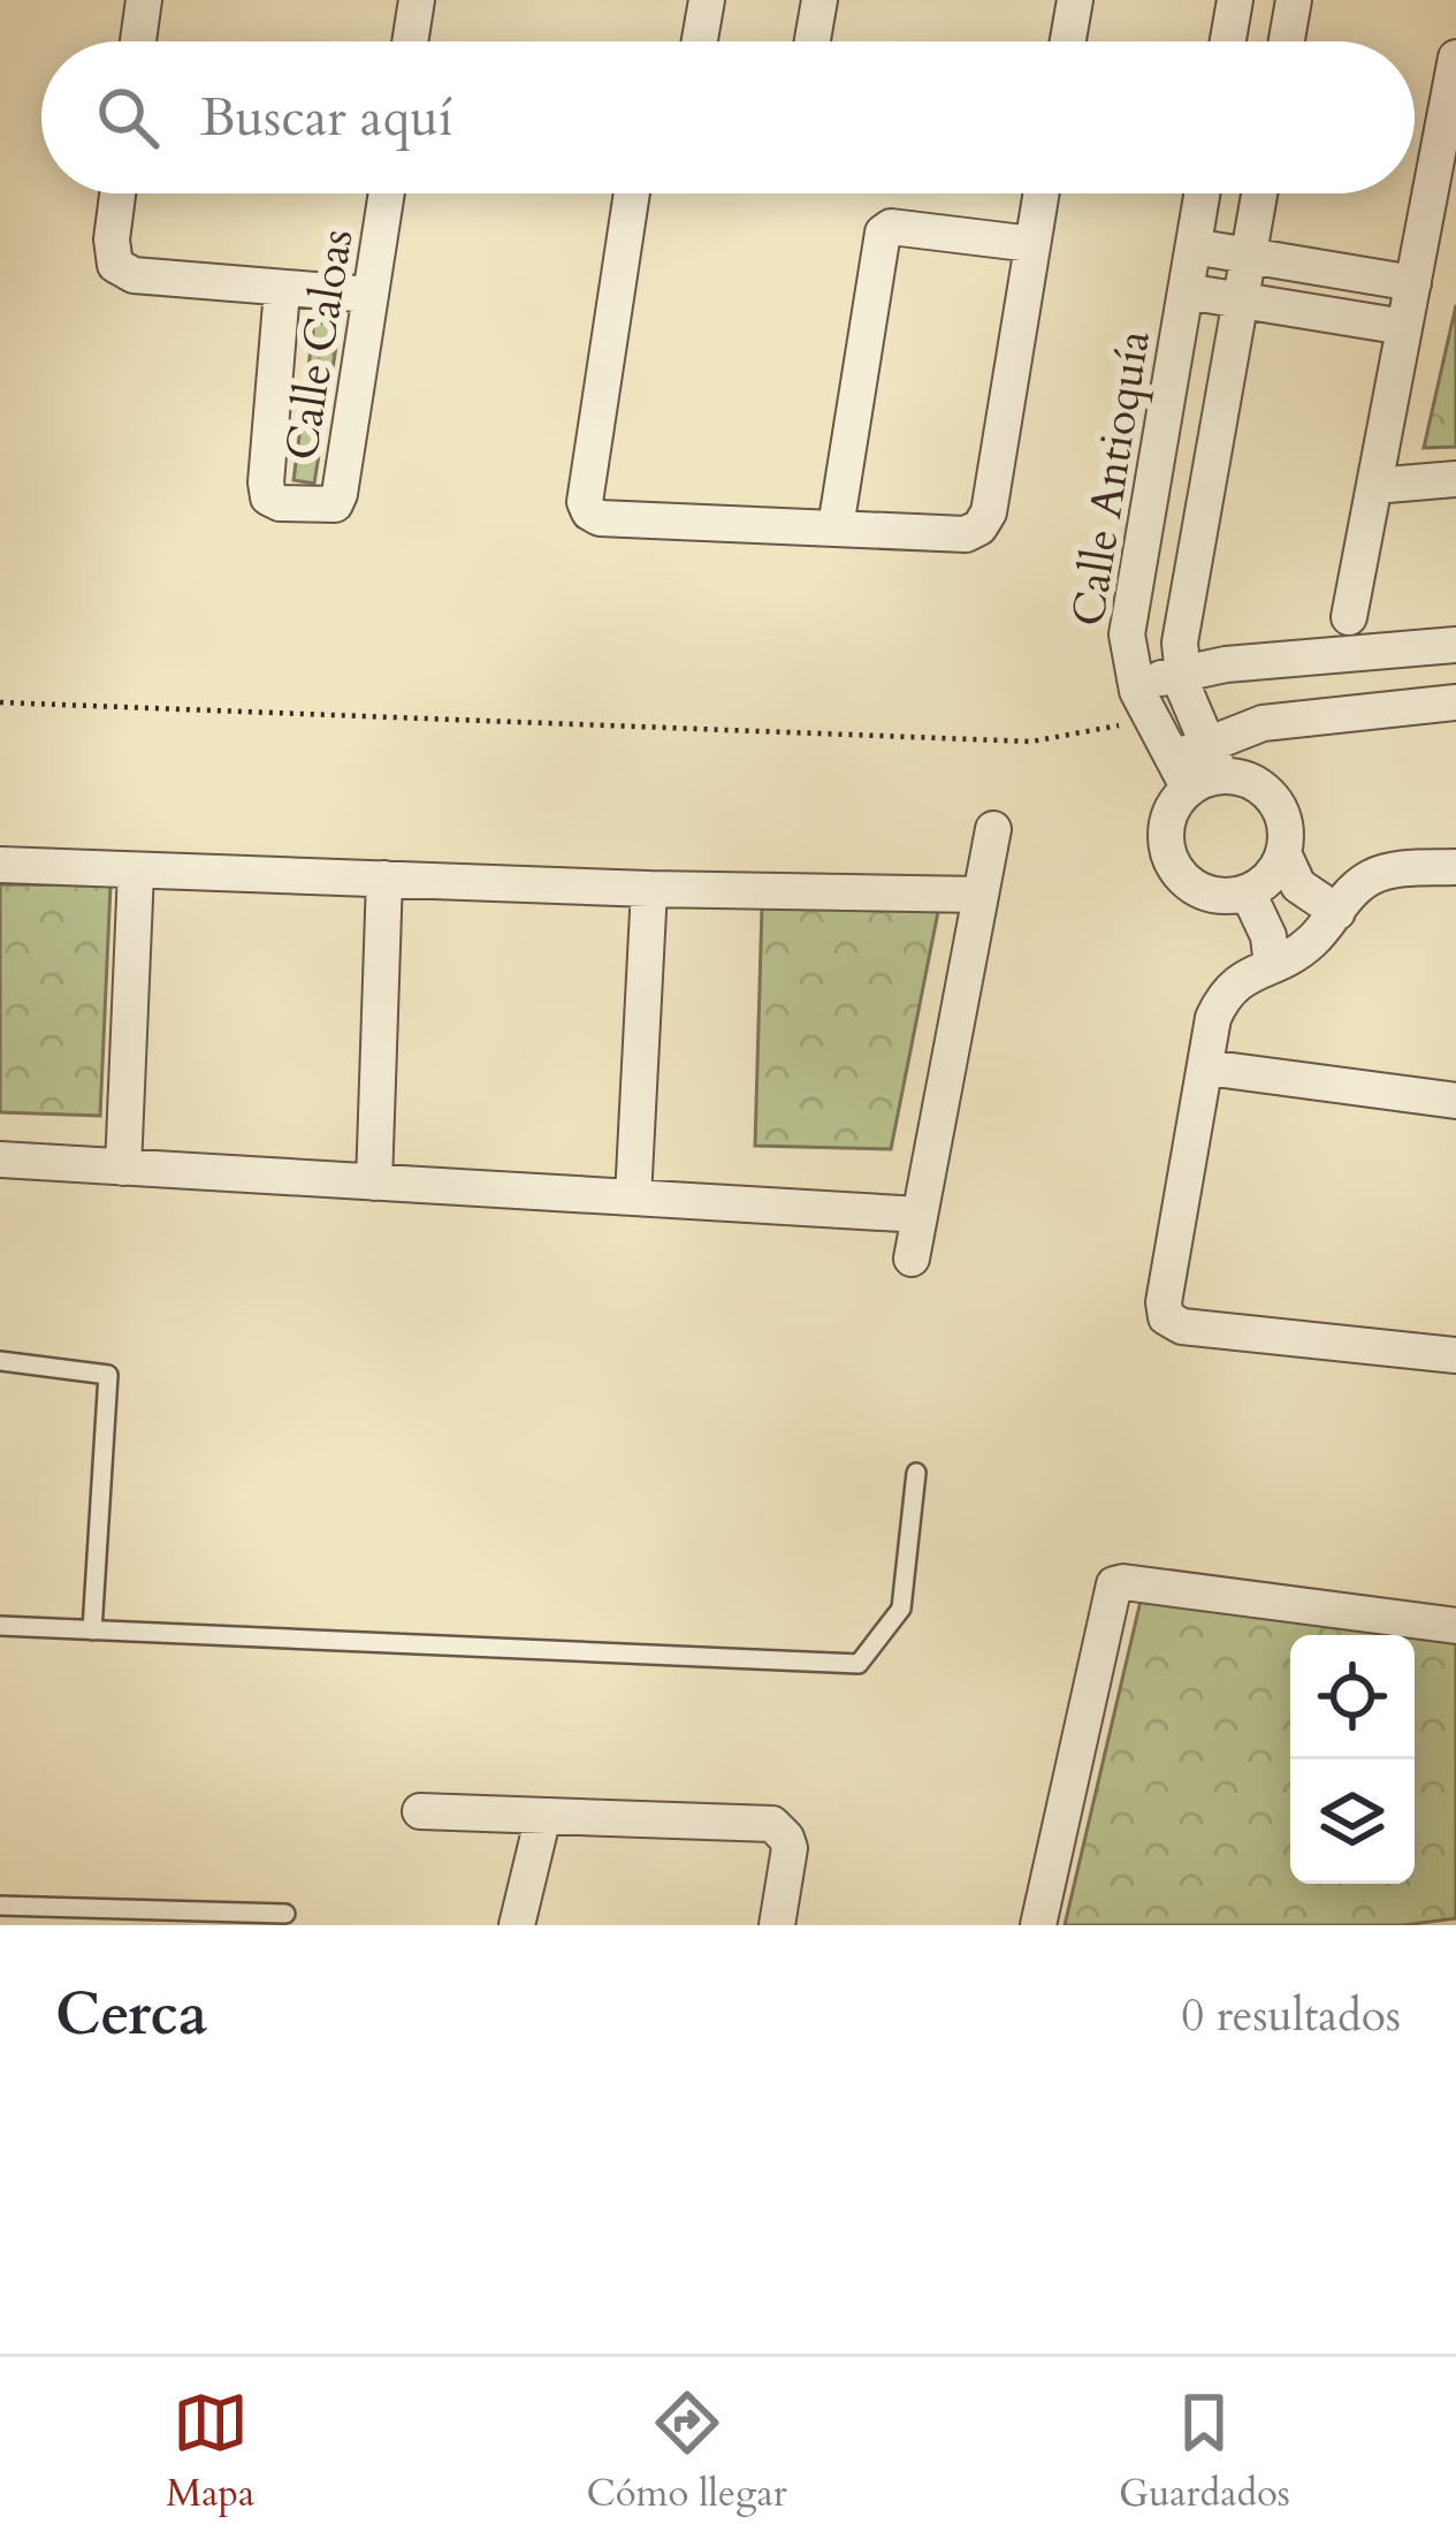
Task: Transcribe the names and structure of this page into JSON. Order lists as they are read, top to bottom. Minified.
{"streets":{"street":["Calle Caloas","Calle Antioquía"]},"page":{"search":"Buscar aquí","heading":["Cerca","0 resultados"],"nav":["Mapa","Cómo llegar","Guardados"]}}
